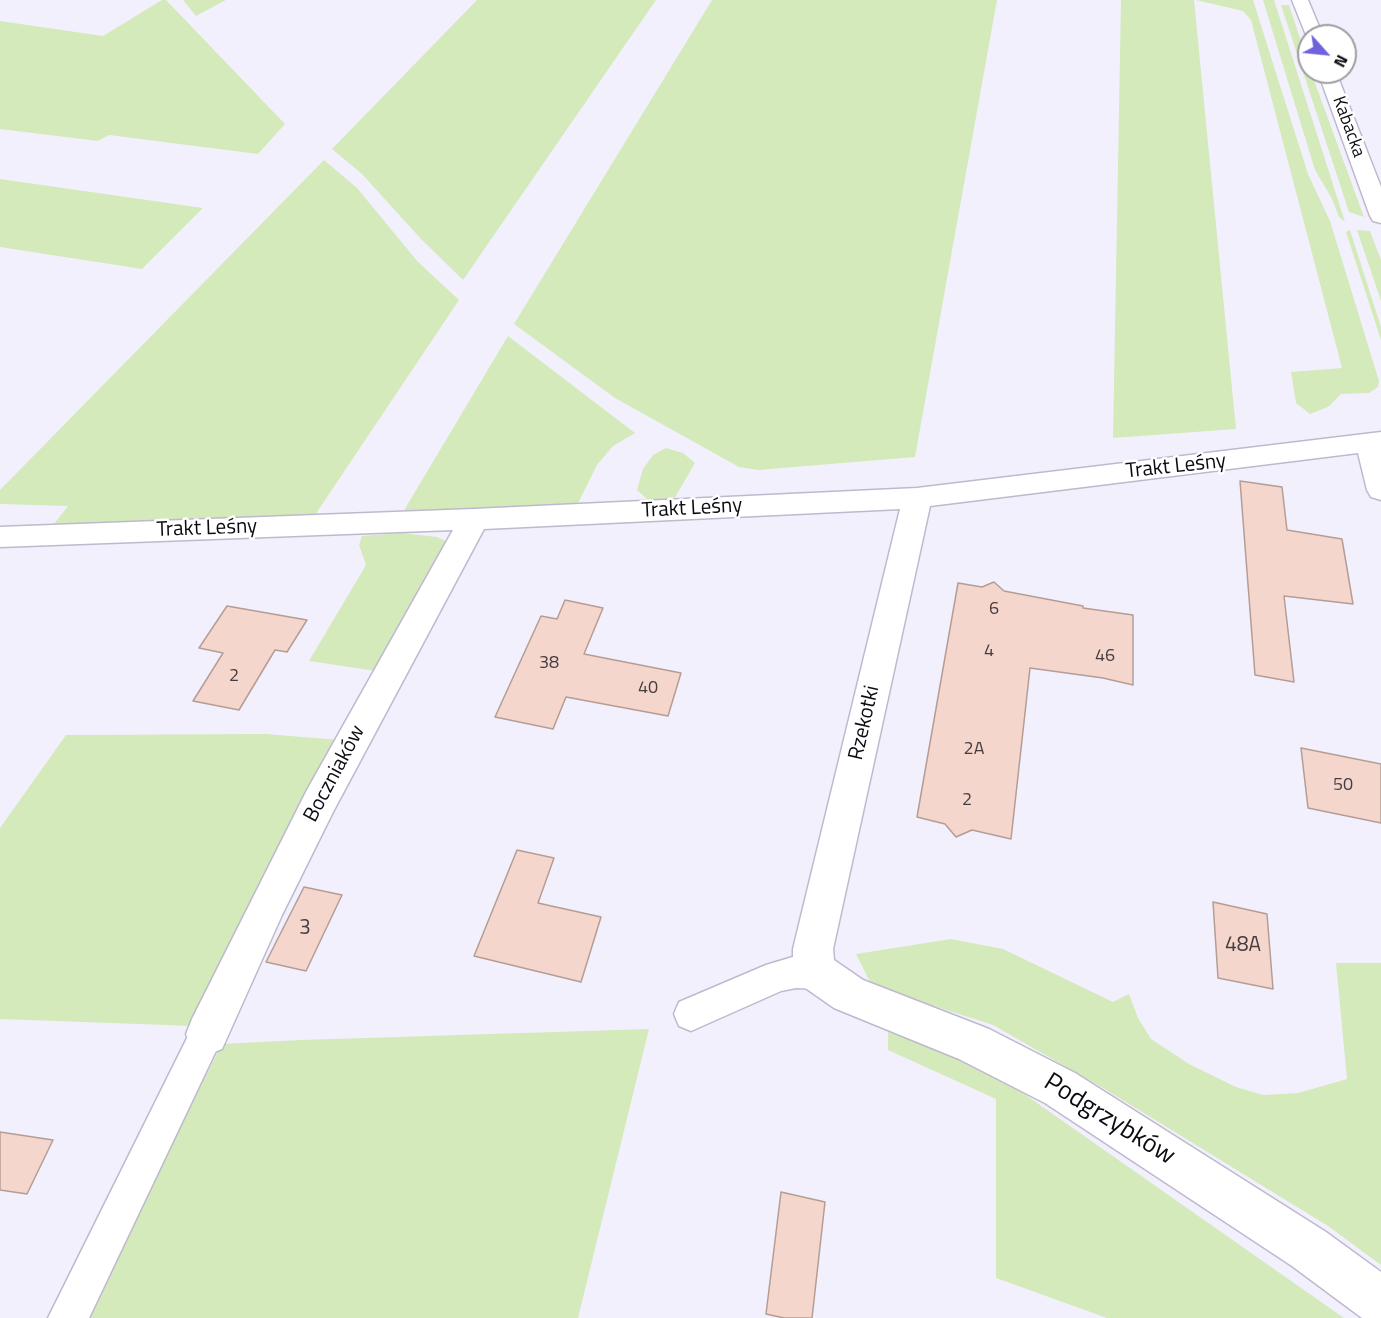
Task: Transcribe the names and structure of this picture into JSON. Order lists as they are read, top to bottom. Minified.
{"streets":{"street":["Kabacka","Trakt Leśny","Rzekotki","Boczniaków","Podgrzybków"]},"crossings":[["Trakt Leśny","Rzekotki"],["Trakt Leśny","Boczniaków"],["Rzekotki","Podgrzybków"]],"house_numbers":["6","4","46","38","2","40","2A","50","2","3","48A"],"north":"bottom right"}
